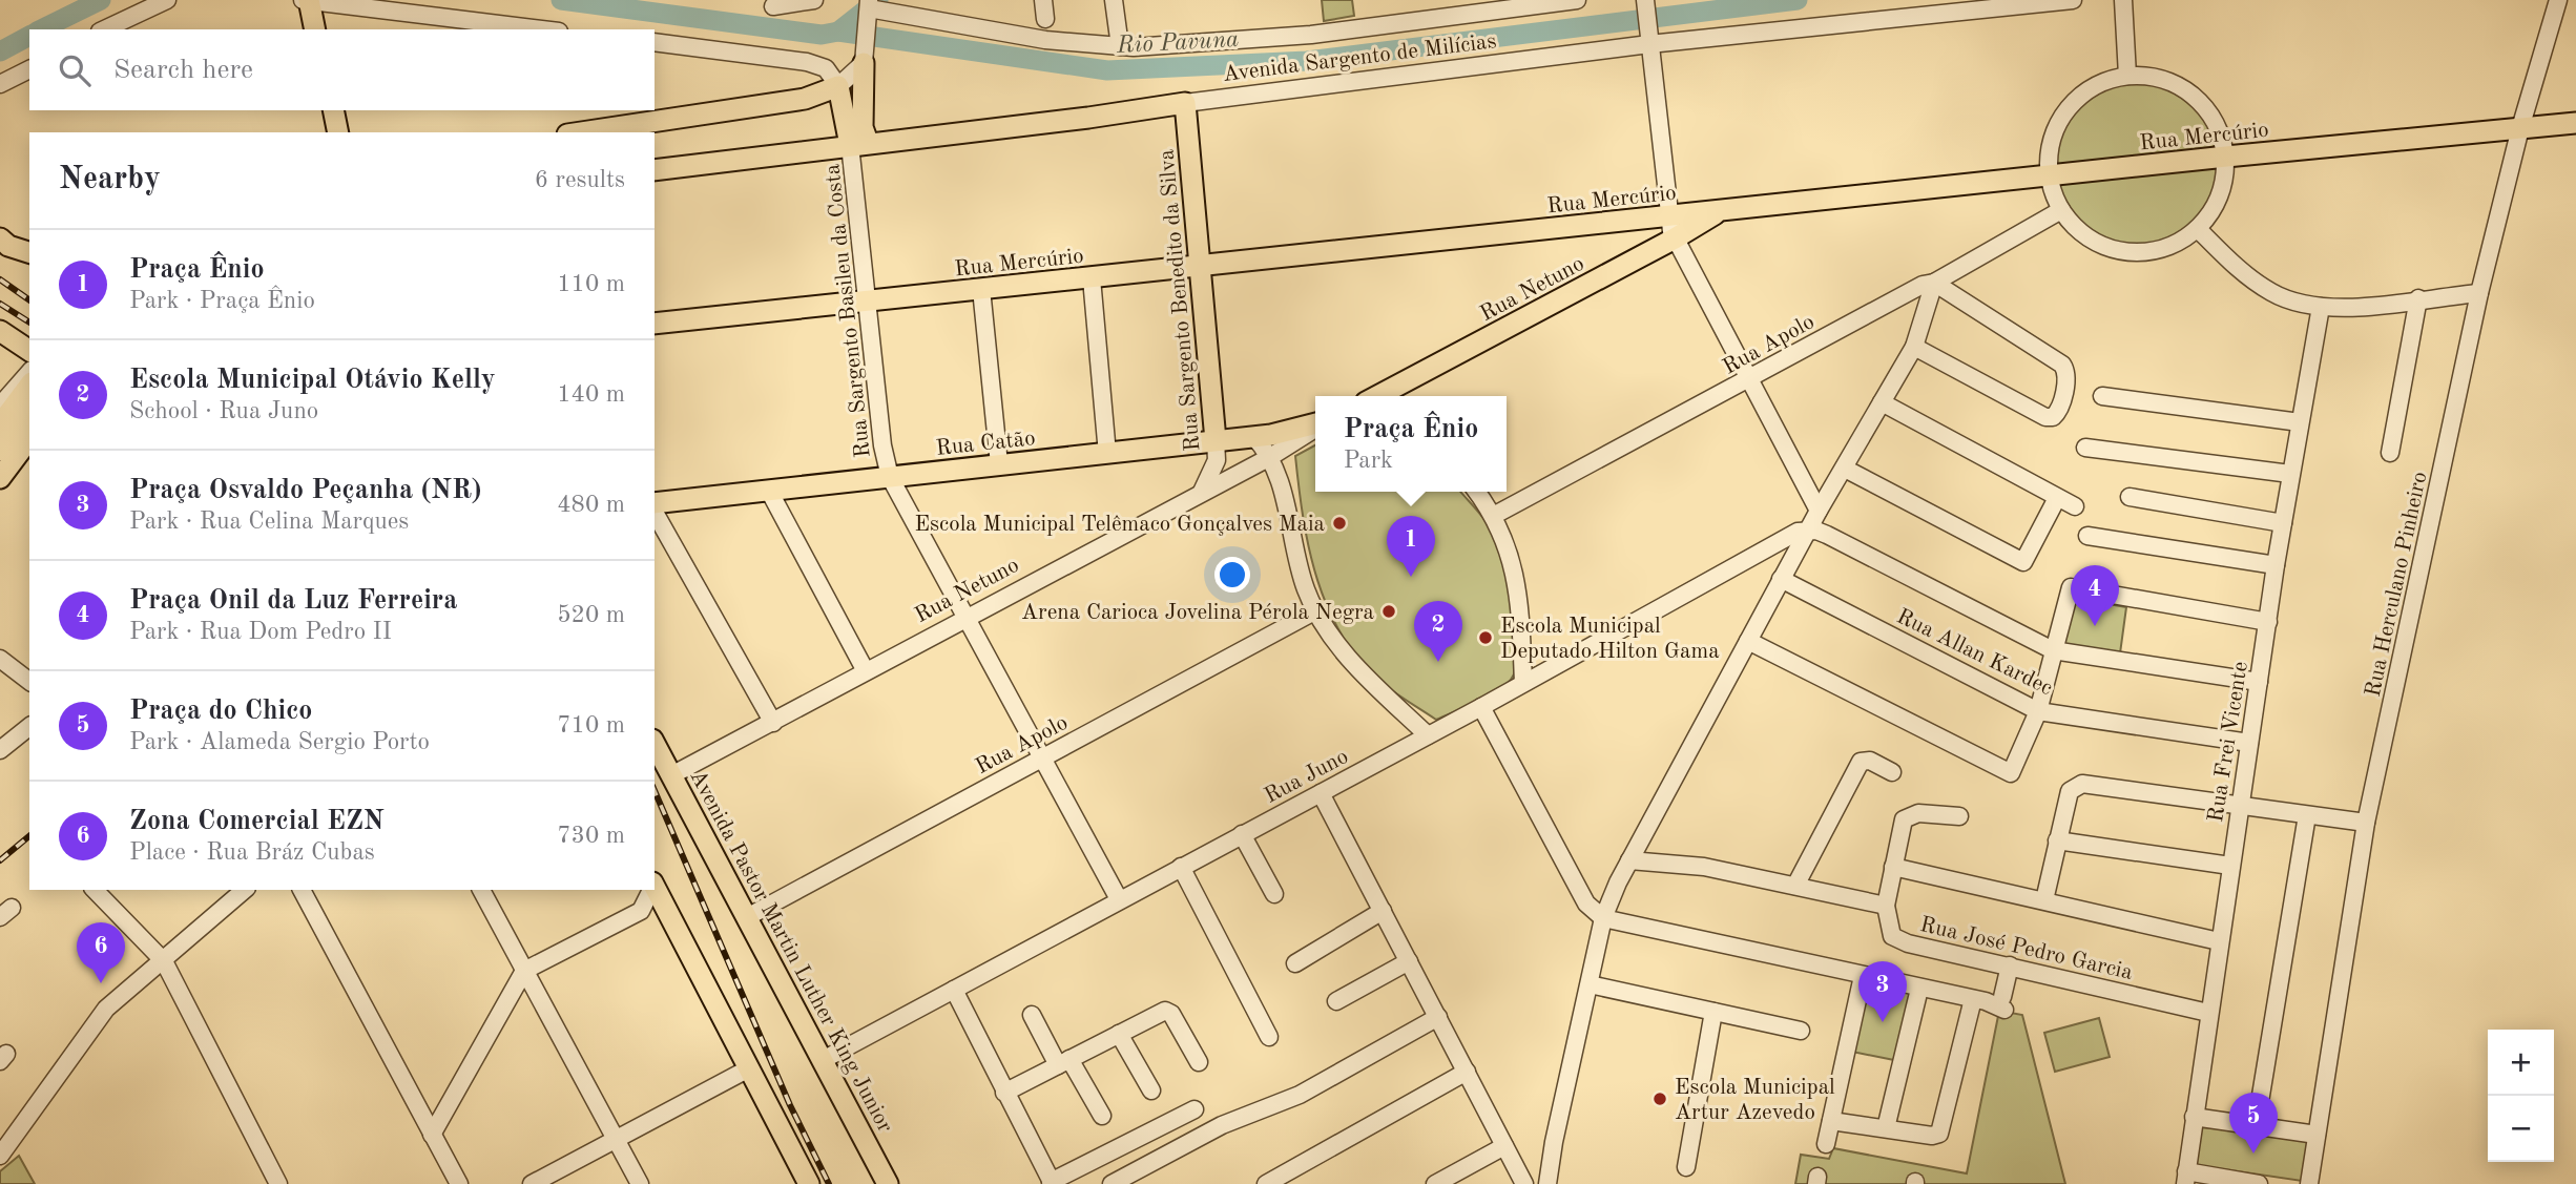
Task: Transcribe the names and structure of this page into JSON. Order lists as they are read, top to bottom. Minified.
{"streets":{"main road":["Avenida Sargento de Milícias","Rua Mercúrio","Rua Netuno","Rua Sargento Benedito da Silva","Rua Catão","Avenida Pastor Martin Luther King Junior"],"street":["Rua Sargento Basileu da Costa","Rua Apolo","Rua Herculano Pinheiro","Rua Allan Kardec","Rua Frei Vicente","Rua Juno","Rua José Pedro Garcia"]},"crossings":[["Avenida Sargento de Milícias","Rua Sargento Benedito da Silva"],["Avenida Sargento de Milícias","Rua Sargento Basileu da Costa"],["Rua Mercúrio","Rua Netuno"],["Rua Mercúrio","Rua Sargento Benedito da Silva"],["Rua Mercúrio","Rua Sargento Basileu da Costa"],["Rua Mercúrio","Rua Herculano Pinheiro"],["Rua Netuno","Rua Sargento Benedito da Silva"],["Rua Netuno","Rua Sargento Basileu da Costa"],["Rua Netuno","Avenida Pastor Martin Luther King Junior"],["Rua Sargento Benedito da Silva","Rua Catão"],["Rua Sargento Basileu da Costa","Rua Apolo"],["Rua Sargento Basileu da Costa","Rua Catão"],["Rua Sargento Basileu da Costa","Rua Juno"],["Rua Apolo","Avenida Pastor Martin Luther King Junior"],["Rua Allan Kardec","Rua Frei Vicente"],["Rua Frei Vicente","Rua José Pedro Garcia"],["Rua Juno","Avenida Pastor Martin Luther King Junior"]],"water":["Rio Pavuna"],"places":["Escola Municipal Telêmaco Gonçalves Maia","Arena Carioca Jovelina Pérola Negra","Escola Municipal Deputado Hilton Gama","Escola Municipal Artur Azevedo"],"page":{"search":"Search here","heading":["Nearby","6 results"],"list":[{"mark":"1","name":"Praça Ênio","note":"Park · Praça Ênio","value":"110 m"},{"mark":"2","name":"Escola Municipal Otávio Kelly","note":"School · Rua Juno","value":"140 m"},{"mark":"3","name":"Praça Osvaldo Peçanha (NR)","note":"Park · Rua Celina Marques","value":"480 m"},{"mark":"4","name":"Praça Onil da Luz Ferreira","note":"Park · Rua Dom Pedro II","value":"520 m"},{"mark":"5","name":"Praça do Chico","note":"Park · Alameda Sergio Porto","value":"710 m"},{"mark":"6","name":"Zona Comercial EZN","note":"Place · Rua Bráz Cubas","value":"730 m"}],"popup":["Praça Ênio","Park"],"pins":["1","4","2","6","3","5"],"map_buttons":["+","−"]}}
